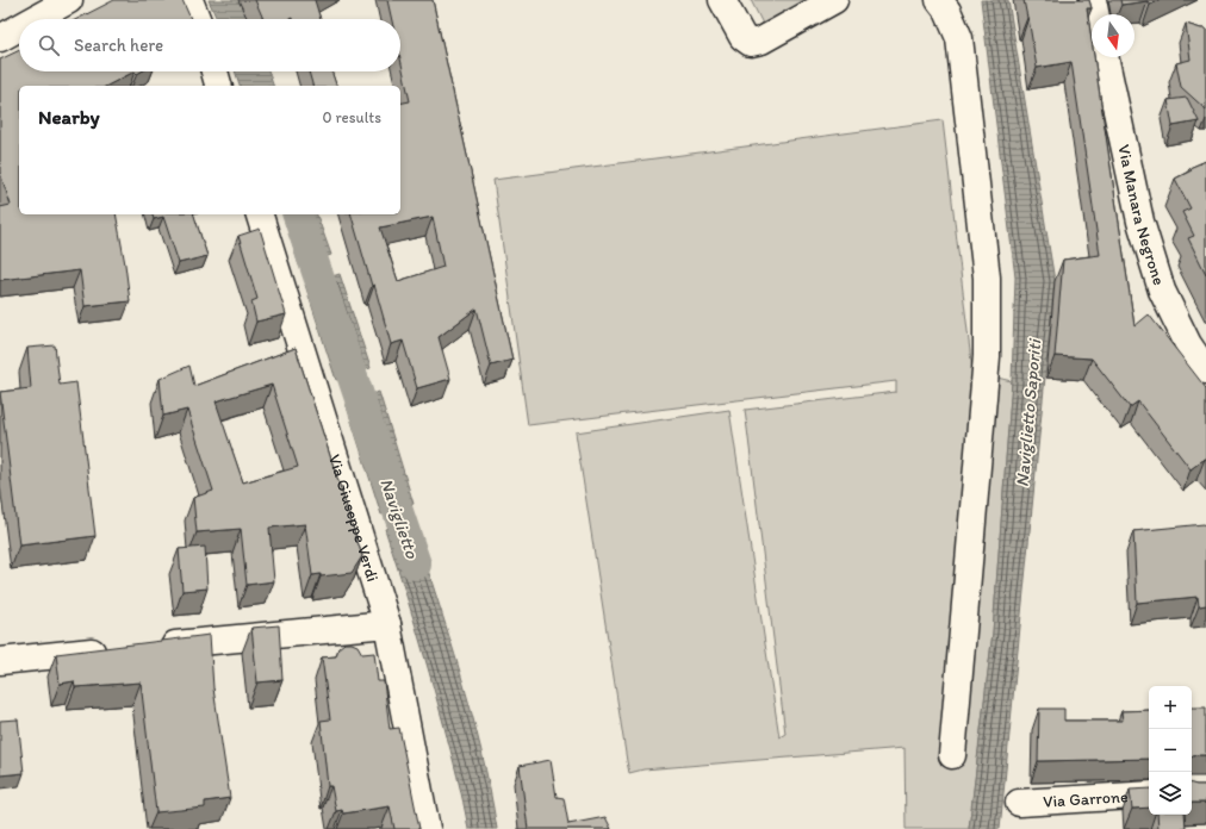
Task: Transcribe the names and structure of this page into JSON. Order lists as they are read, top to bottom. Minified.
{"streets":{"street":["Via Manara Negrone","Via Giuseppe Verdi","Via Garrone"]},"water":["Naviglietto Saporiti","Naviglietto"],"north":"bottom","page":{"search":"Search here","heading":["Nearby","0 results"],"map_buttons":["+","−"]}}
